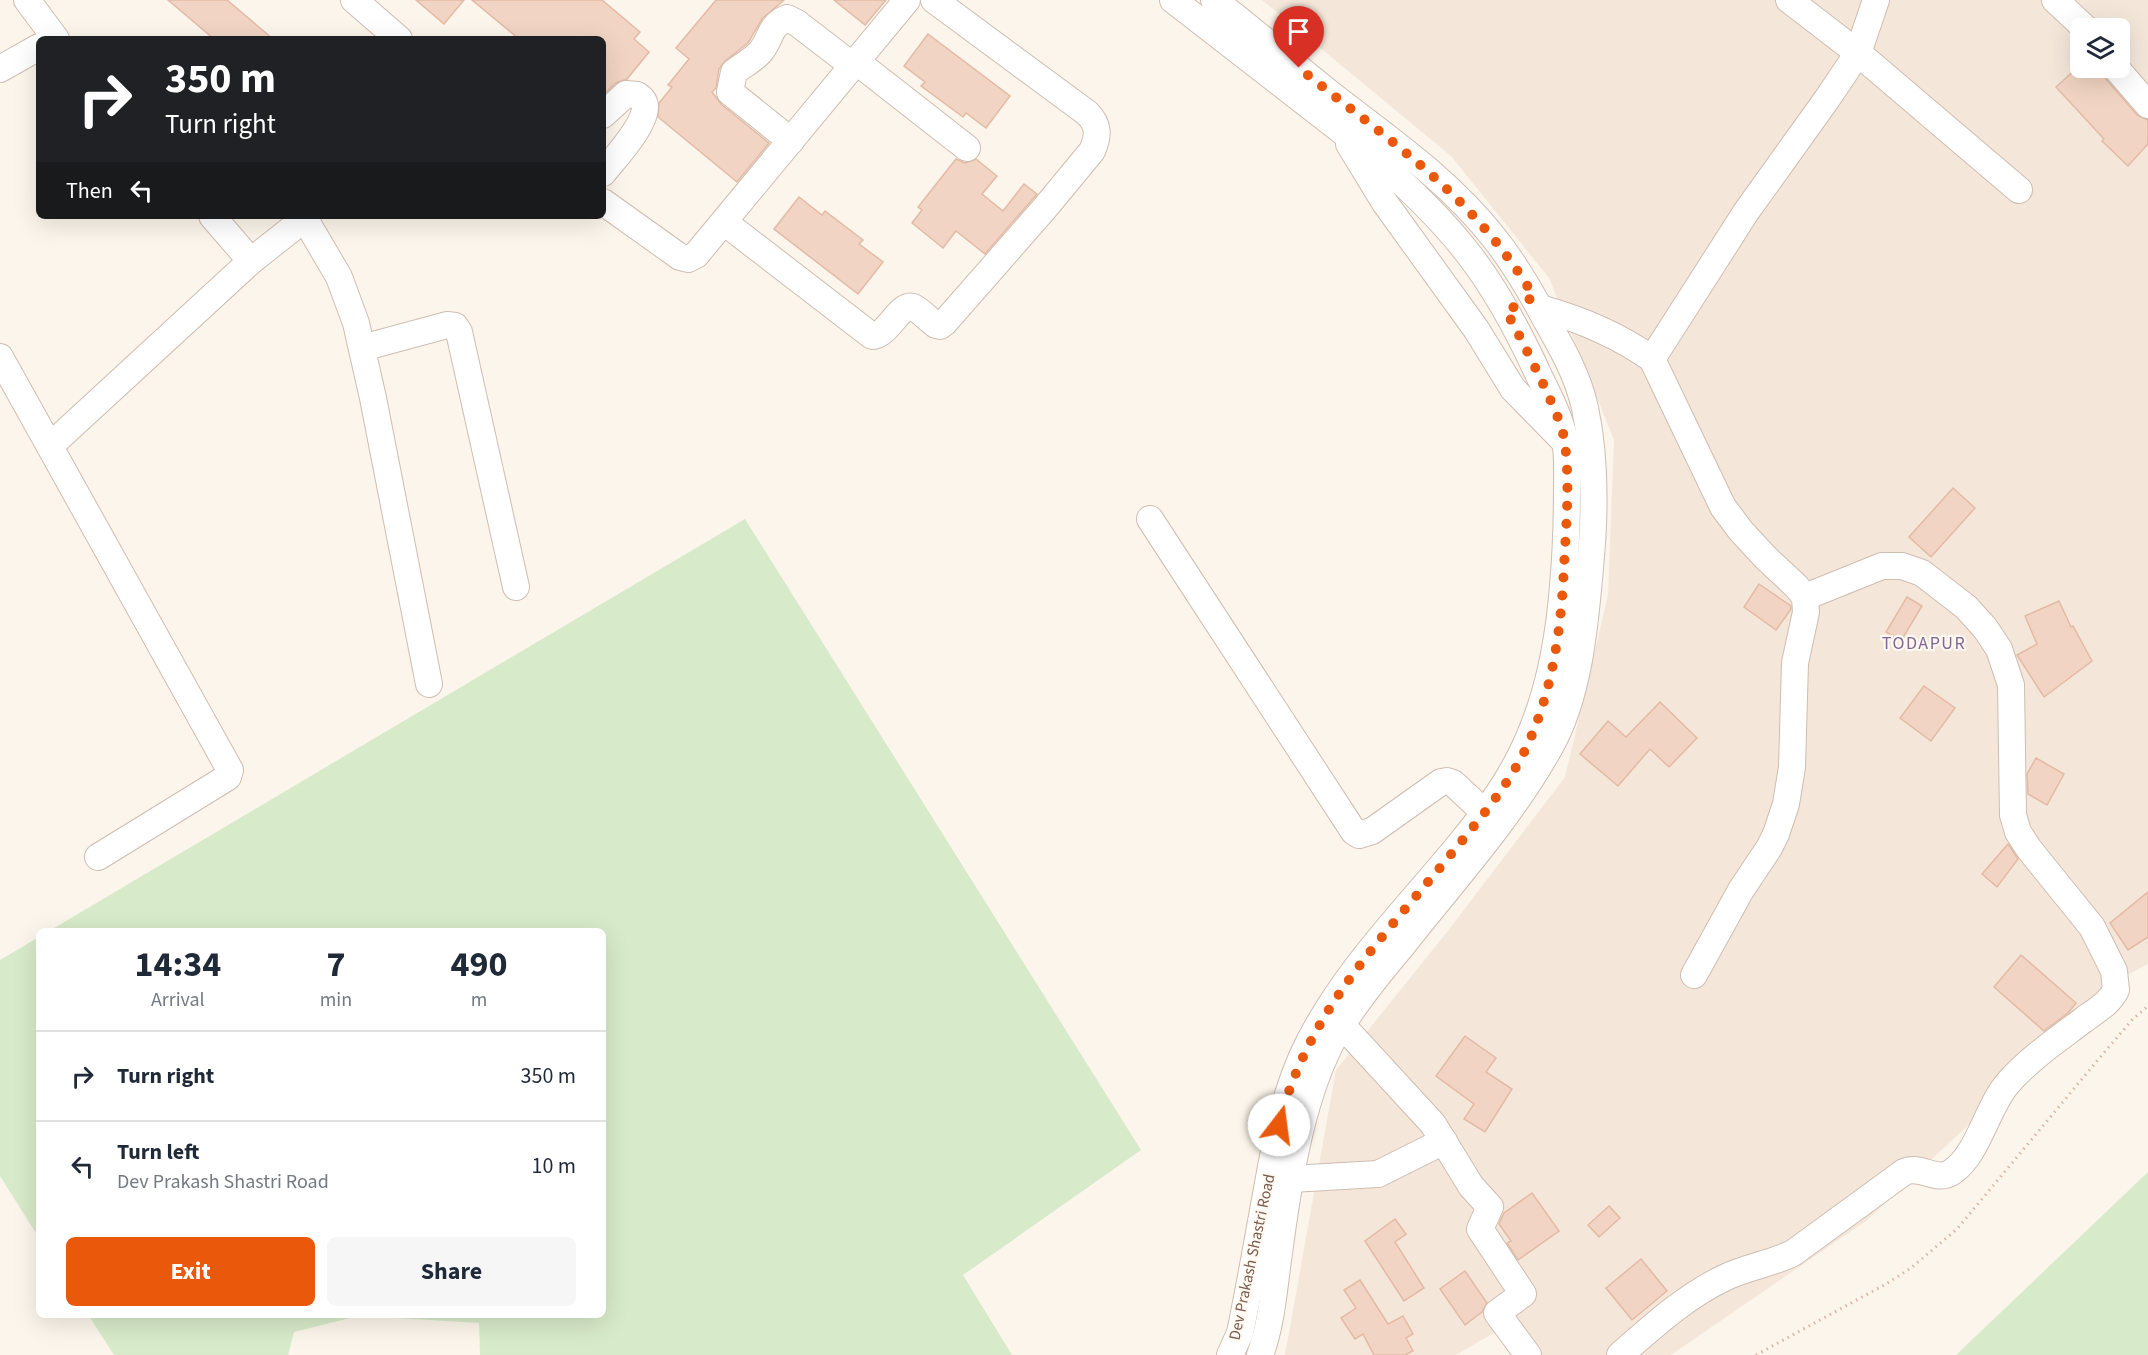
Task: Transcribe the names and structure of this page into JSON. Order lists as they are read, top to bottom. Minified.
{"streets":{"street":["Dev Prakash Shastri Road"]},"districts":["TODAPUR"],"page":{"turn":["350 m","Turn right"],"then":"Then","eta":["14:34","Arrival","7","min","490","m"],"list":[{"name":"Turn right","value":"350 m"},{"name":"Turn left","note":"Dev Prakash Shastri Road","value":"10 m"}],"buttons":["Exit","Share"]}}
